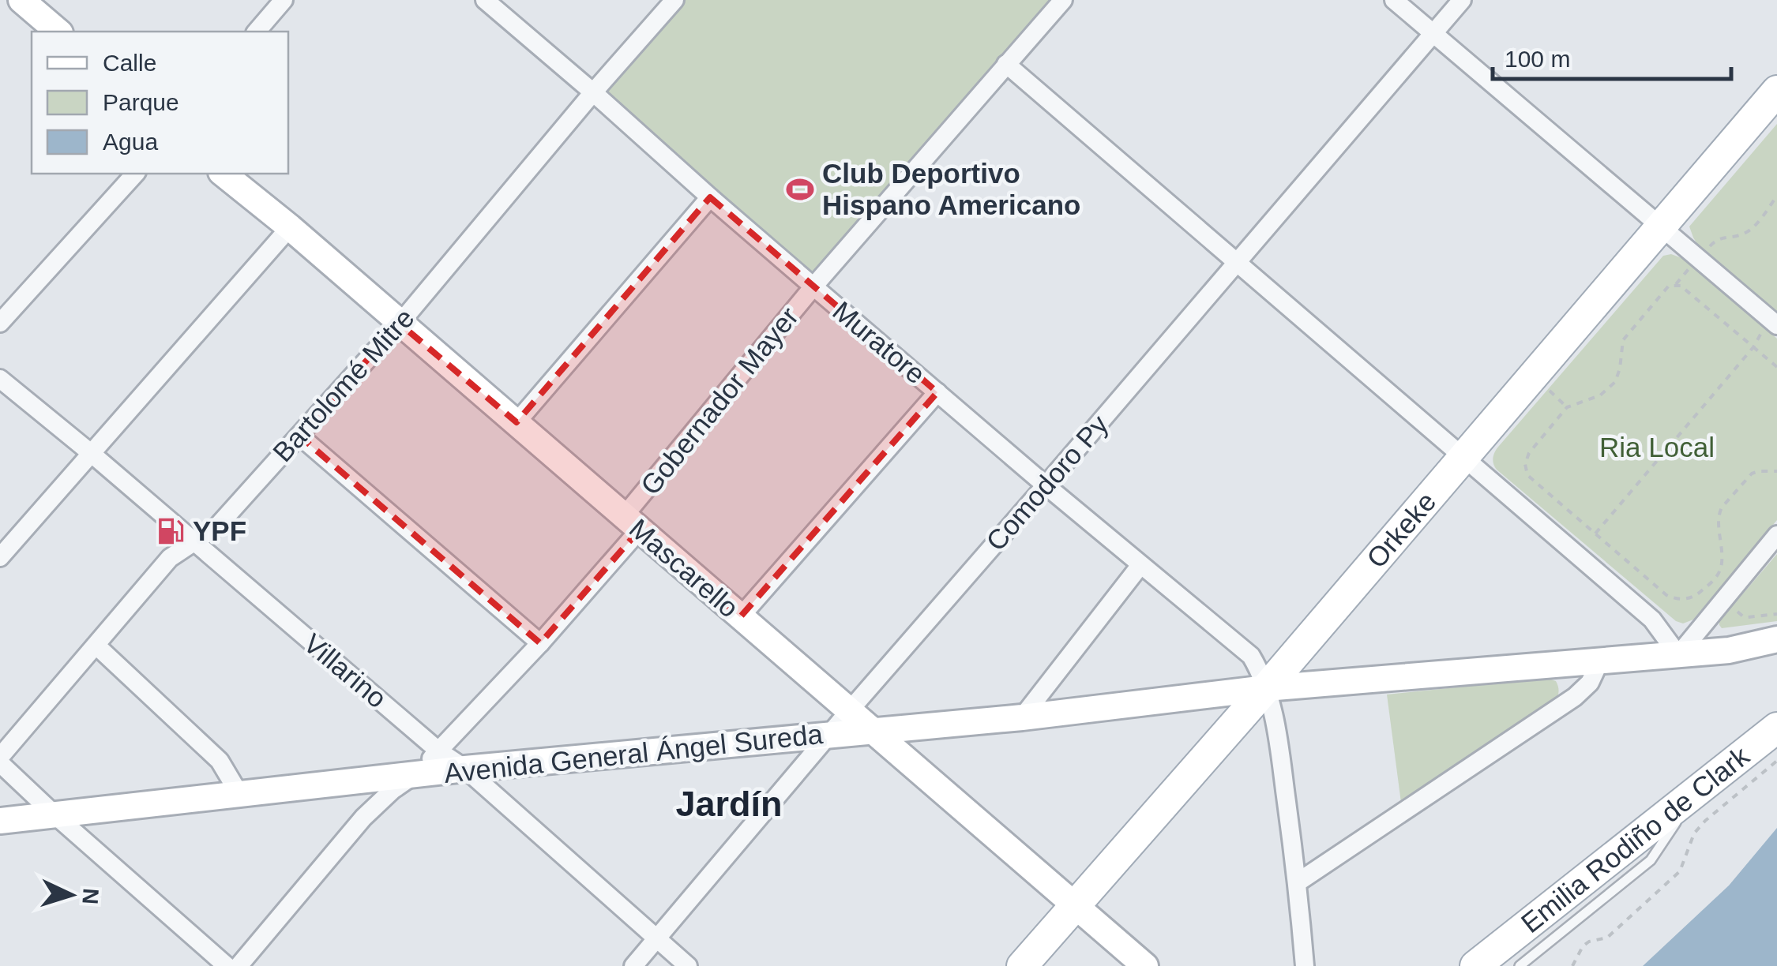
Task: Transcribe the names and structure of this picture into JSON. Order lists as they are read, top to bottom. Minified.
{"streets":{"main road":["Orkeke","Mascarello","Avenida General Ángel Sureda","Emilia Rodiño de Clark"],"street":["Muratore","Bartolomé Mitre","Gobernador Mayer","Comodoro Py","Villarino"]},"crossings":[["Muratore","Bartolomé Mitre"],["Muratore","Gobernador Mayer"],["Muratore","Comodoro Py"],["Muratore","Orkeke"],["Muratore","Avenida General Ángel Sureda"],["Bartolomé Mitre","Mascarello"],["Bartolomé Mitre","Villarino"],["Gobernador Mayer","Mascarello"],["Gobernador Mayer","Villarino"],["Gobernador Mayer","Avenida General Ángel Sureda"],["Comodoro Py","Mascarello"],["Comodoro Py","Villarino"],["Comodoro Py","Avenida General Ángel Sureda"],["Orkeke","Mascarello"],["Orkeke","Avenida General Ángel Sureda"],["Mascarello","Avenida General Ángel Sureda"],["Villarino","Avenida General Ángel Sureda"]],"districts":["Jardín"],"parks":["Ria Local"],"places":{"sports":["Club Deportivo Hispano Americano"],"fuel station":["YPF"]},"legend":["Calle","Parque","Agua"],"scale_bar":"100 m","north":"right"}
